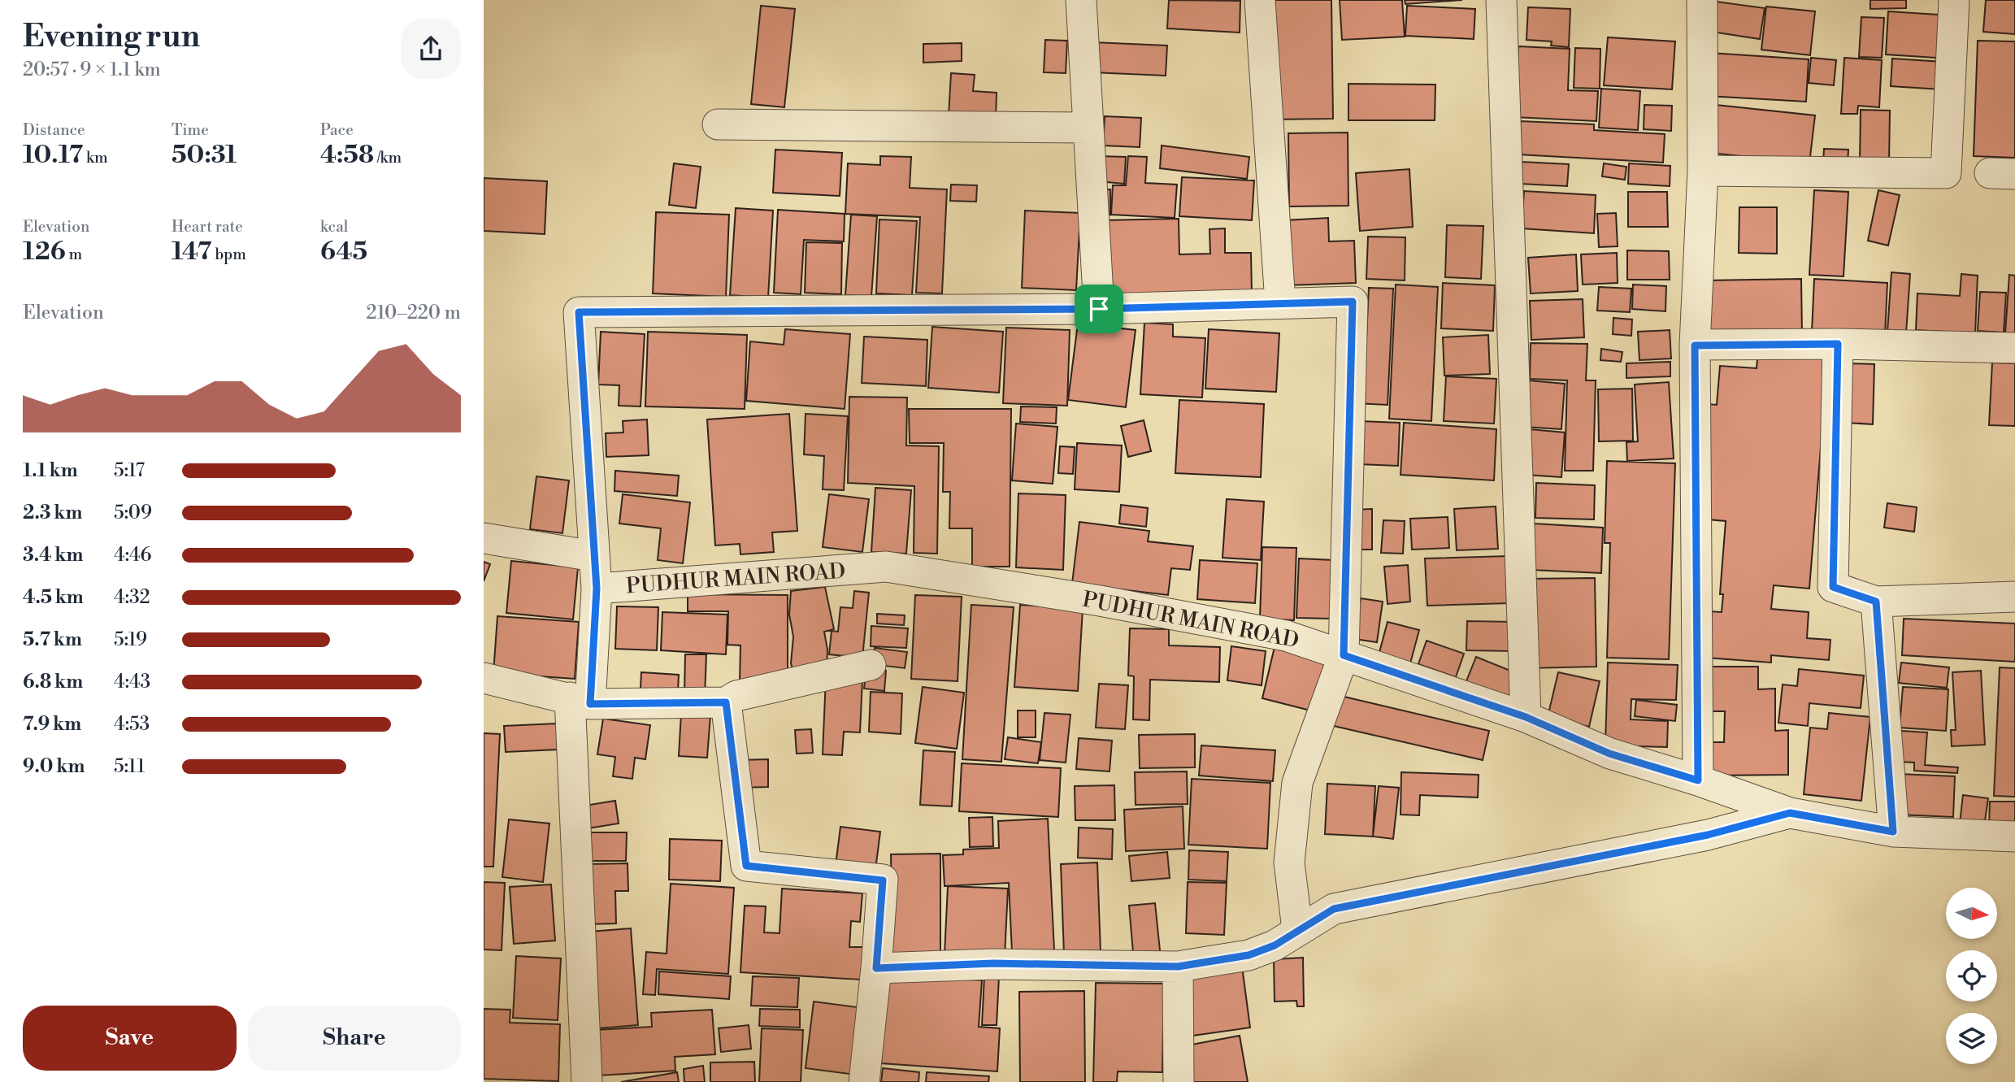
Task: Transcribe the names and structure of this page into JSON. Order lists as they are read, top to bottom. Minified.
{"streets":{"street":["PUDHUR MAIN ROAD"]},"north":"right","page":{"heading":["Evening run","20:57 · 9 × 1.1 km"],"stats":[["Distance","10.17 km"],["Time","50:31"],["Pace","4:58 /km"],["Elevation","126 m"],["Heart rate","147 bpm"],["kcal","645"]],"chart":["Elevation","210–220 m"],"list":[{"name":"1.1 km","note":"5:17"},{"name":"2.3 km","note":"5:09"},{"name":"3.4 km","note":"4:46"},{"name":"4.5 km","note":"4:32"},{"name":"5.7 km","note":"5:19"},{"name":"6.8 km","note":"4:43"},{"name":"7.9 km","note":"4:53"},{"name":"9.0 km","note":"5:11"}],"buttons":["Save","Share"]}}
